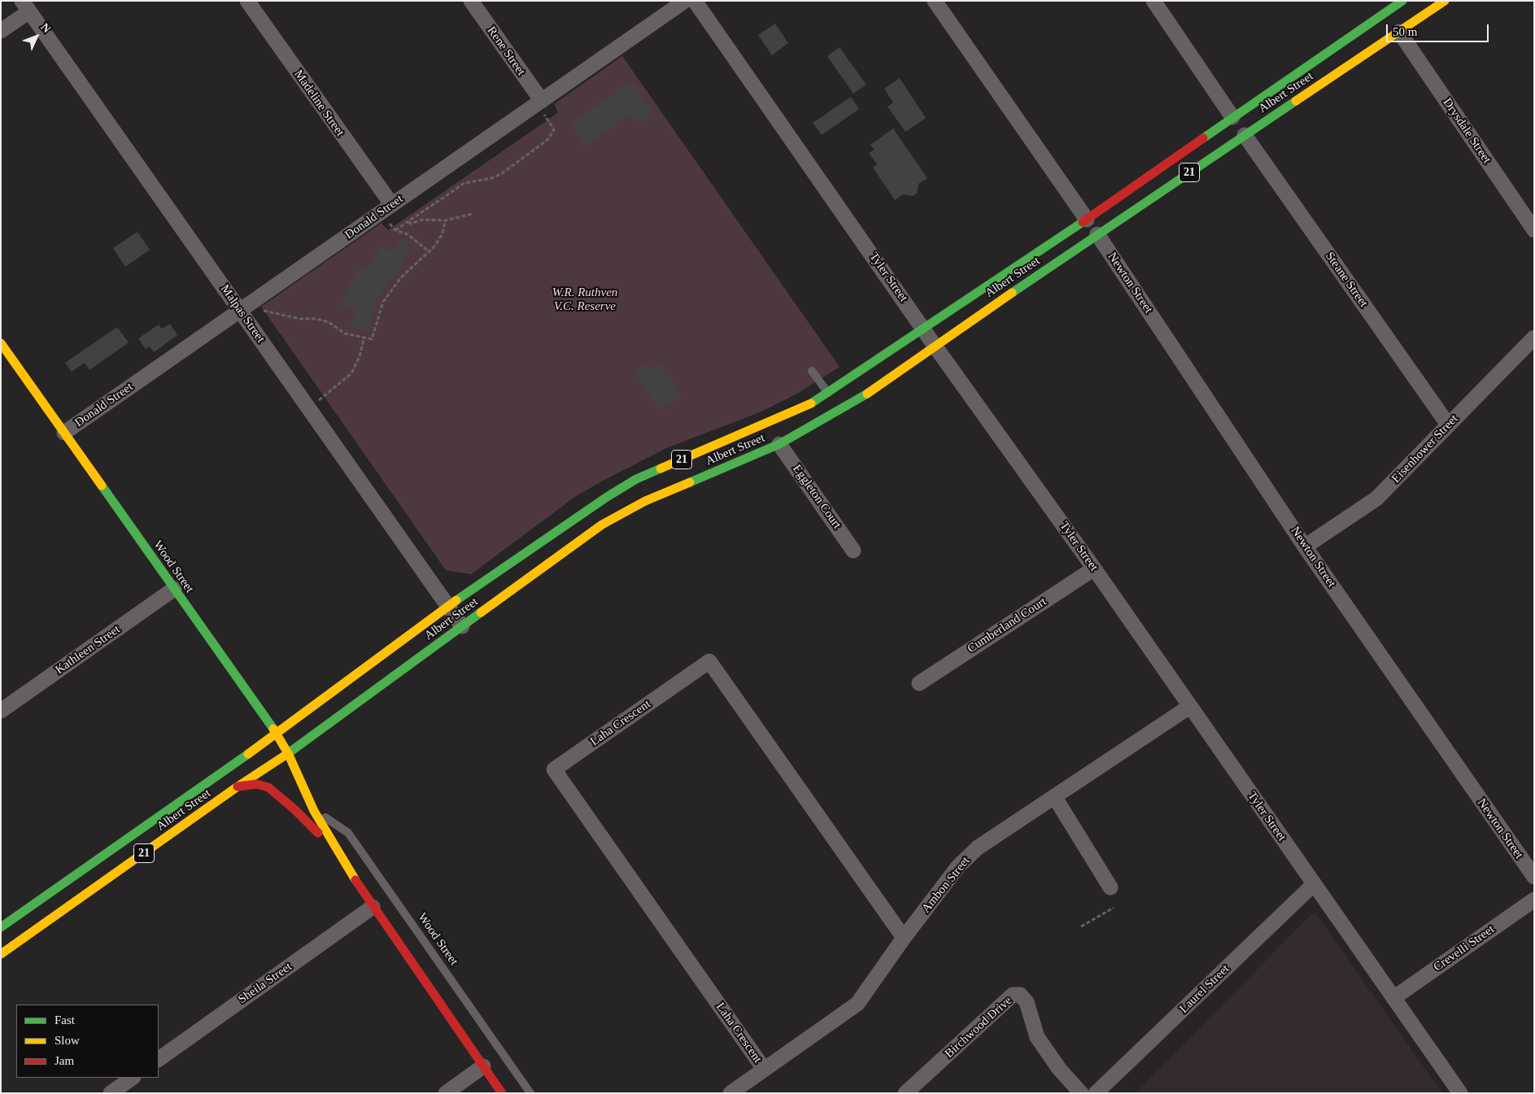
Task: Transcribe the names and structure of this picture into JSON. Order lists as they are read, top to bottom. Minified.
{"streets":{"main road":["Albert Street","21","Wood Street"],"street":["Rene Street","Madeline Street","Drysdale Street","Donald Street","Tyler Street","Steane Street","Newton Street","Malpas Street","Eisenhower Street","Eggleton Court","Cumberland Court","Kathleen Street","Laha Crescent","Ambon Street","Crevelli Street","Sheila Street","Laurel Street","Birchwood Drive"]},"crossings":[["Rene Street","Donald Street"],["Albert Street","Drysdale Street"],["Albert Street","Tyler Street"],["Albert Street","Steane Street"],["Albert Street","Newton Street"],["Albert Street","Malpas Street"],["Albert Street","Eggleton Court"],["Albert Street","Wood Street"],["Madeline Street","Donald Street"],["Donald Street","Malpas Street"],["Donald Street","Wood Street"],["Tyler Street","Cumberland Court"],["Tyler Street","Ambon Street"],["Tyler Street","Crevelli Street"],["Tyler Street","Laurel Street"],["Steane Street","Eisenhower Street"],["Newton Street","Eisenhower Street"],["Wood Street","Kathleen Street"],["Wood Street","Sheila Street"],["Laha Crescent","Ambon Street"]],"parks":["W.R. Ruthven V.C. Reserve"],"legend":["Fast","Slow","Jam"],"scale_bar":"50 m","north":"top right"}
